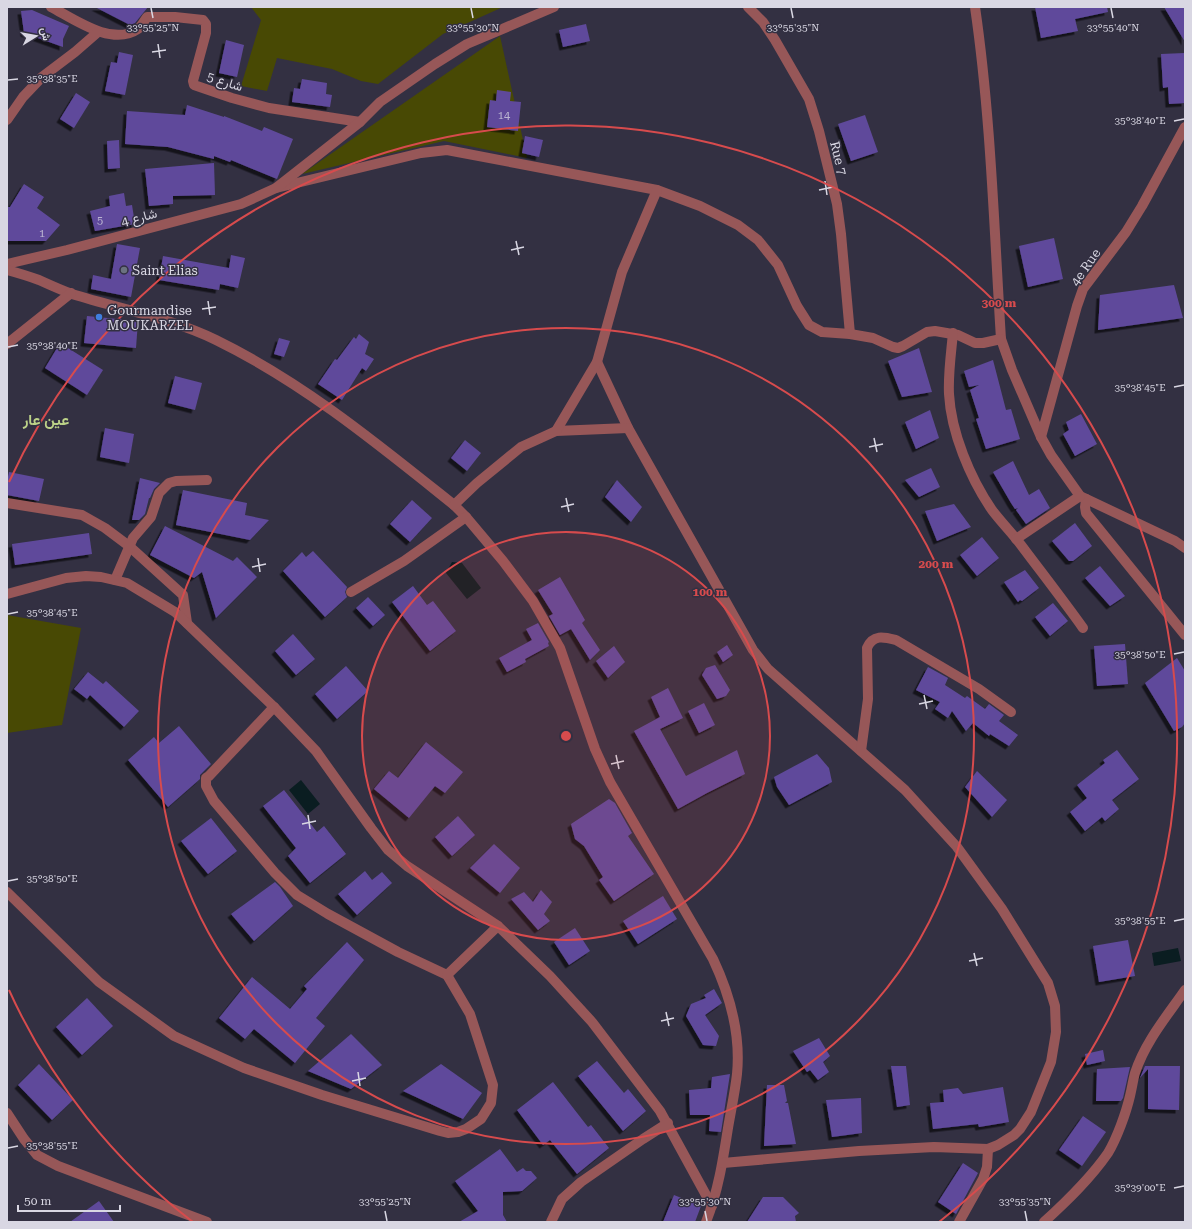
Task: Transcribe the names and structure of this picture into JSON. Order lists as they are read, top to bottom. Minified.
{"streets":{"street":["شارع 5","Rue 7","شارع 4","4e Rue"]},"districts":["عين عار"],"places":["Saint Elias","Gourmandise MOUKARZEL"],"house_numbers":["14","5","1"],"scale_bar":"50 m","north":"right","coordinates":["33°55'25\"N","33°55'30\"N","33°55'35\"N","33°55'40\"N","35°38'35\"E","35°38'40\"E","35°38'45\"E","35°38'50\"E","35°38'55\"E","35°39'00\"E"],"rings":["300 m","200 m","100 m"]}
